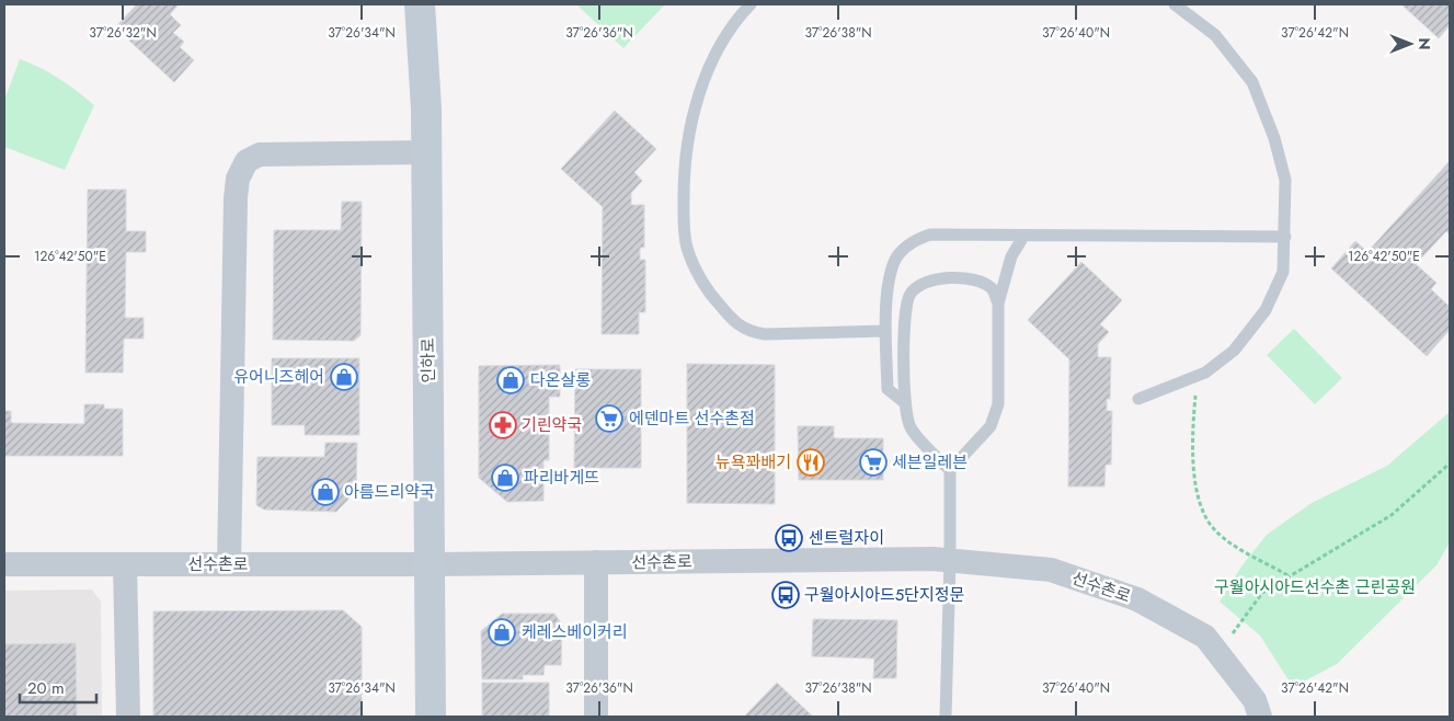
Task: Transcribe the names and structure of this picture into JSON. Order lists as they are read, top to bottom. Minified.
{"streets":{"main road":["인하로"],"street":["선수촌로"]},"crossings":[["인하로","선수촌로"]],"parks":["구월아시아드선수촌 근린공원"],"places":{"shop":["유어니즈헤어","다온살롱","파리바게뜨","아름드리약국","케레스베이커리"],"supermarket":["에덴마트 선수촌점","세븐일레븐"],"pharmacy":["기린약국"],"restaurant":["뉴욕꽈배기"],"bus stop":["센트럴자이","구월아시아드5단지정문"]},"scale_bar":"20 m","north":"right","coordinates":["37°26'32\"N","37°26'34\"N","37°26'36\"N","37°26'38\"N","37°26'40\"N","37°26'42\"N","126°42'50\"E"]}
